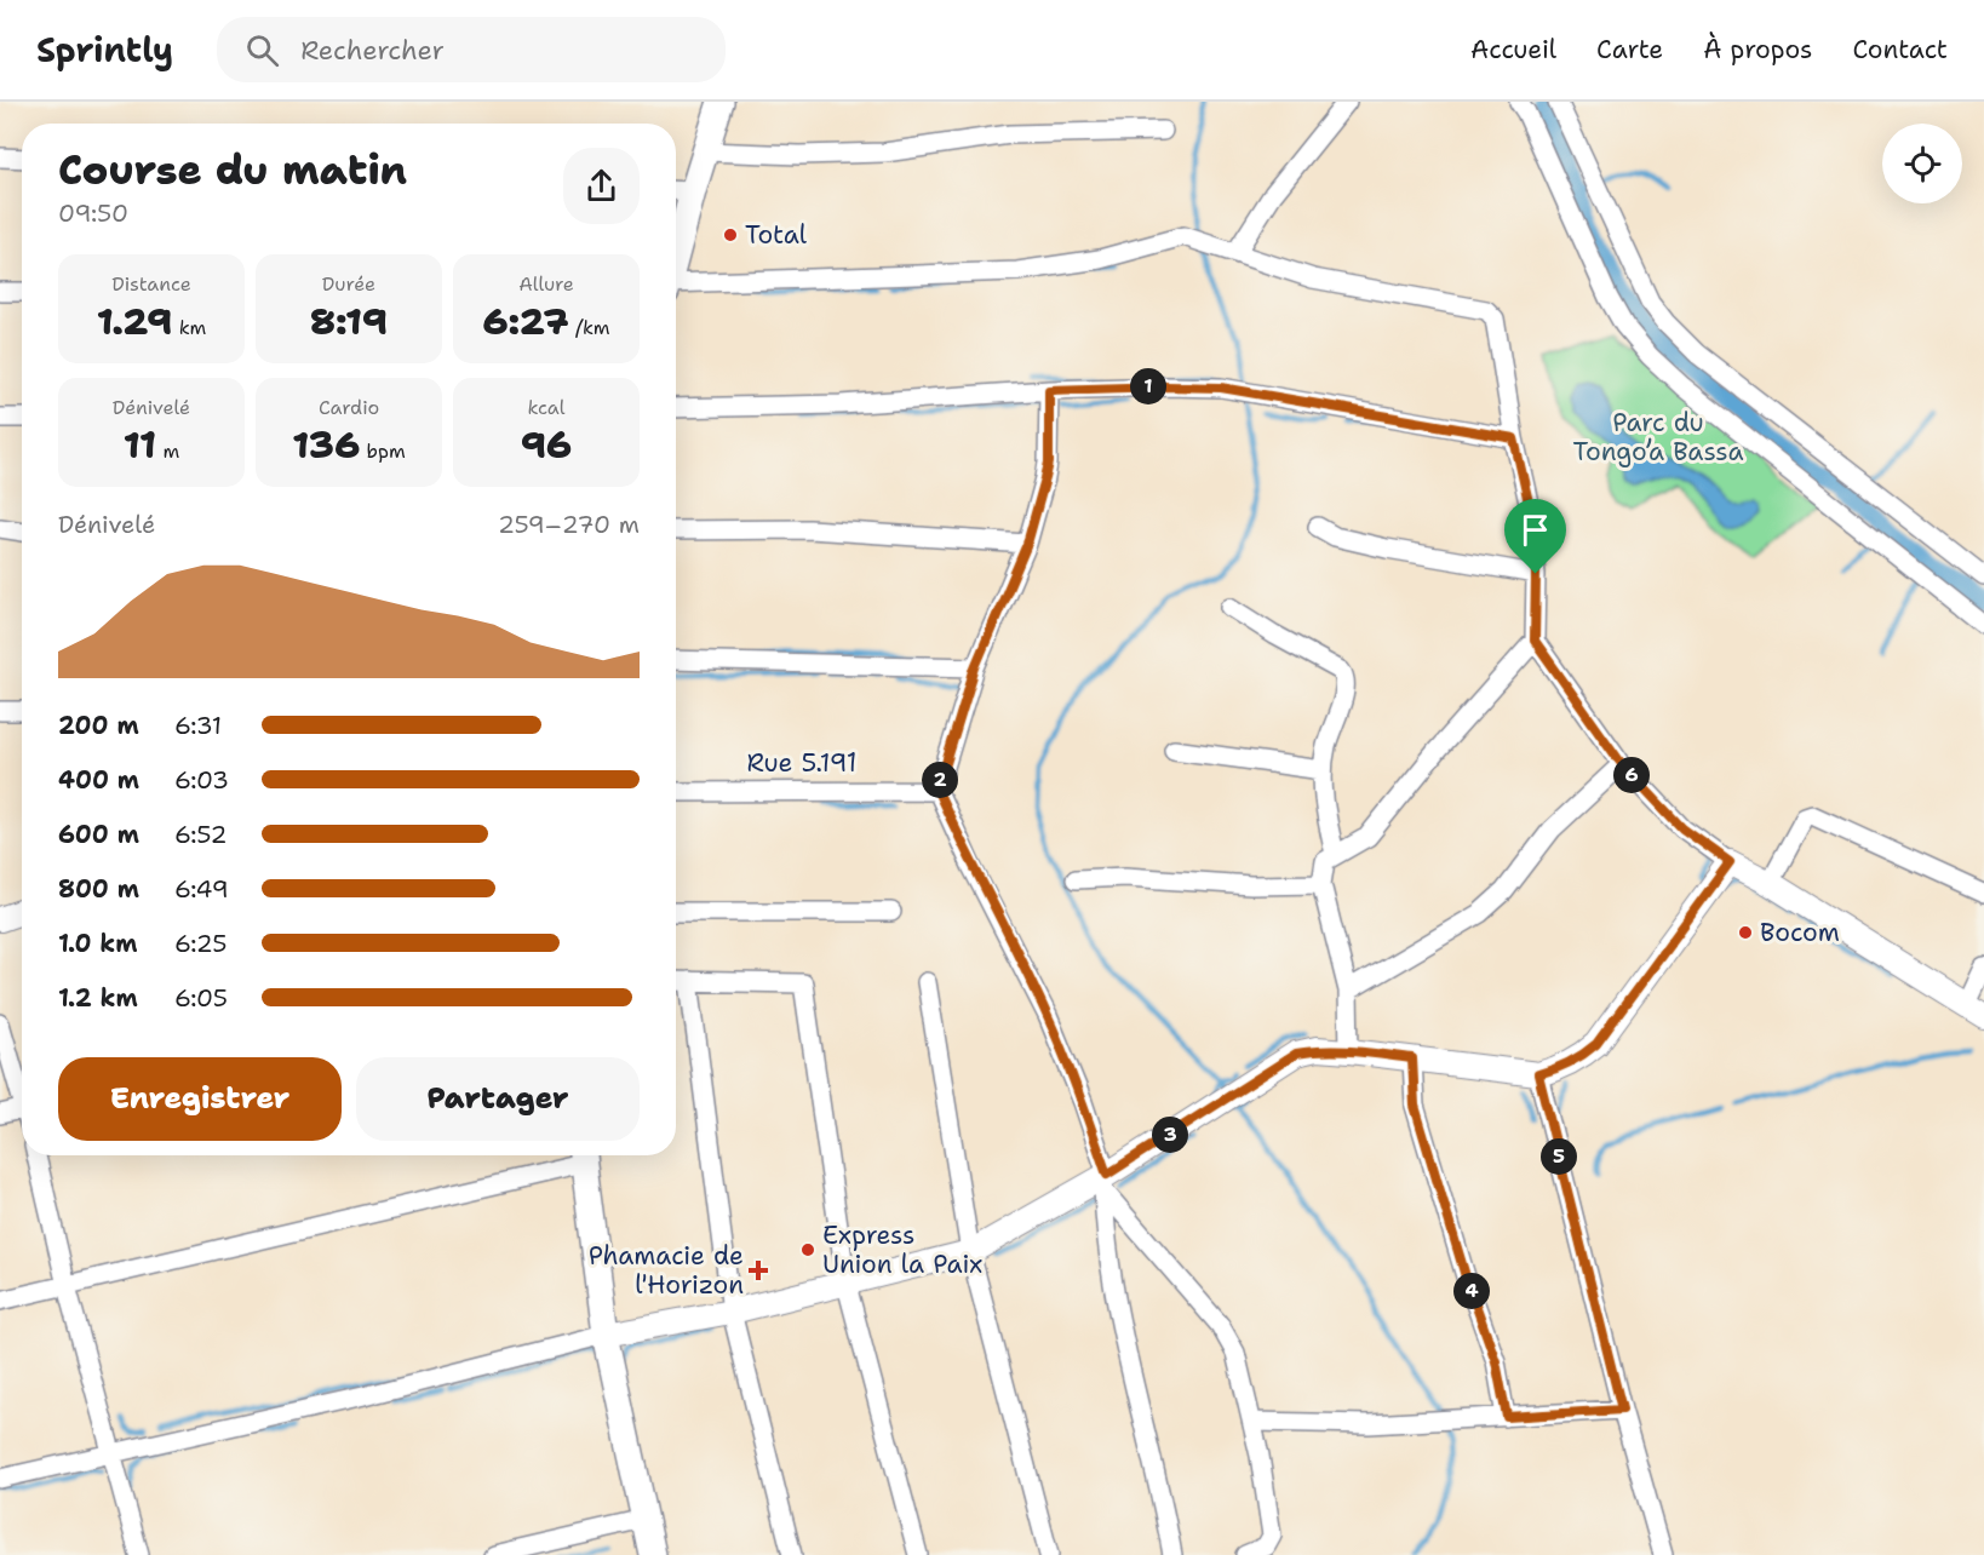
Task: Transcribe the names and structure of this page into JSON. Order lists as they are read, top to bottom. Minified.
{"streets":{"street":["Rue 5.191"]},"parks":["Parc du Tongo’a Bassa"],"places":{"other":["Total","Bocom","Express Union la Paix"],"health":["Phamacie de l'Horizon"]},"page":{"header":"Sprintly","search":"Rechercher","nav":["Accueil","Carte","À propos","Contact"],"heading":["Course du matin","09:50"],"stats":[["Distance","1.29 km"],["Durée","8:19"],["Allure","6:27 /km"],["Dénivelé","11 m"],["Cardio","136 bpm"],["kcal","96"]],"pins":["1","6","2","3","5","4"],"chart":["Dénivelé","259–270 m"],"list":[{"name":"200 m","note":"6:31"},{"name":"400 m","note":"6:03"},{"name":"600 m","note":"6:52"},{"name":"800 m","note":"6:49"},{"name":"1.0 km","note":"6:25"},{"name":"1.2 km","note":"6:05"}],"buttons":["Enregistrer","Partager"]}}
